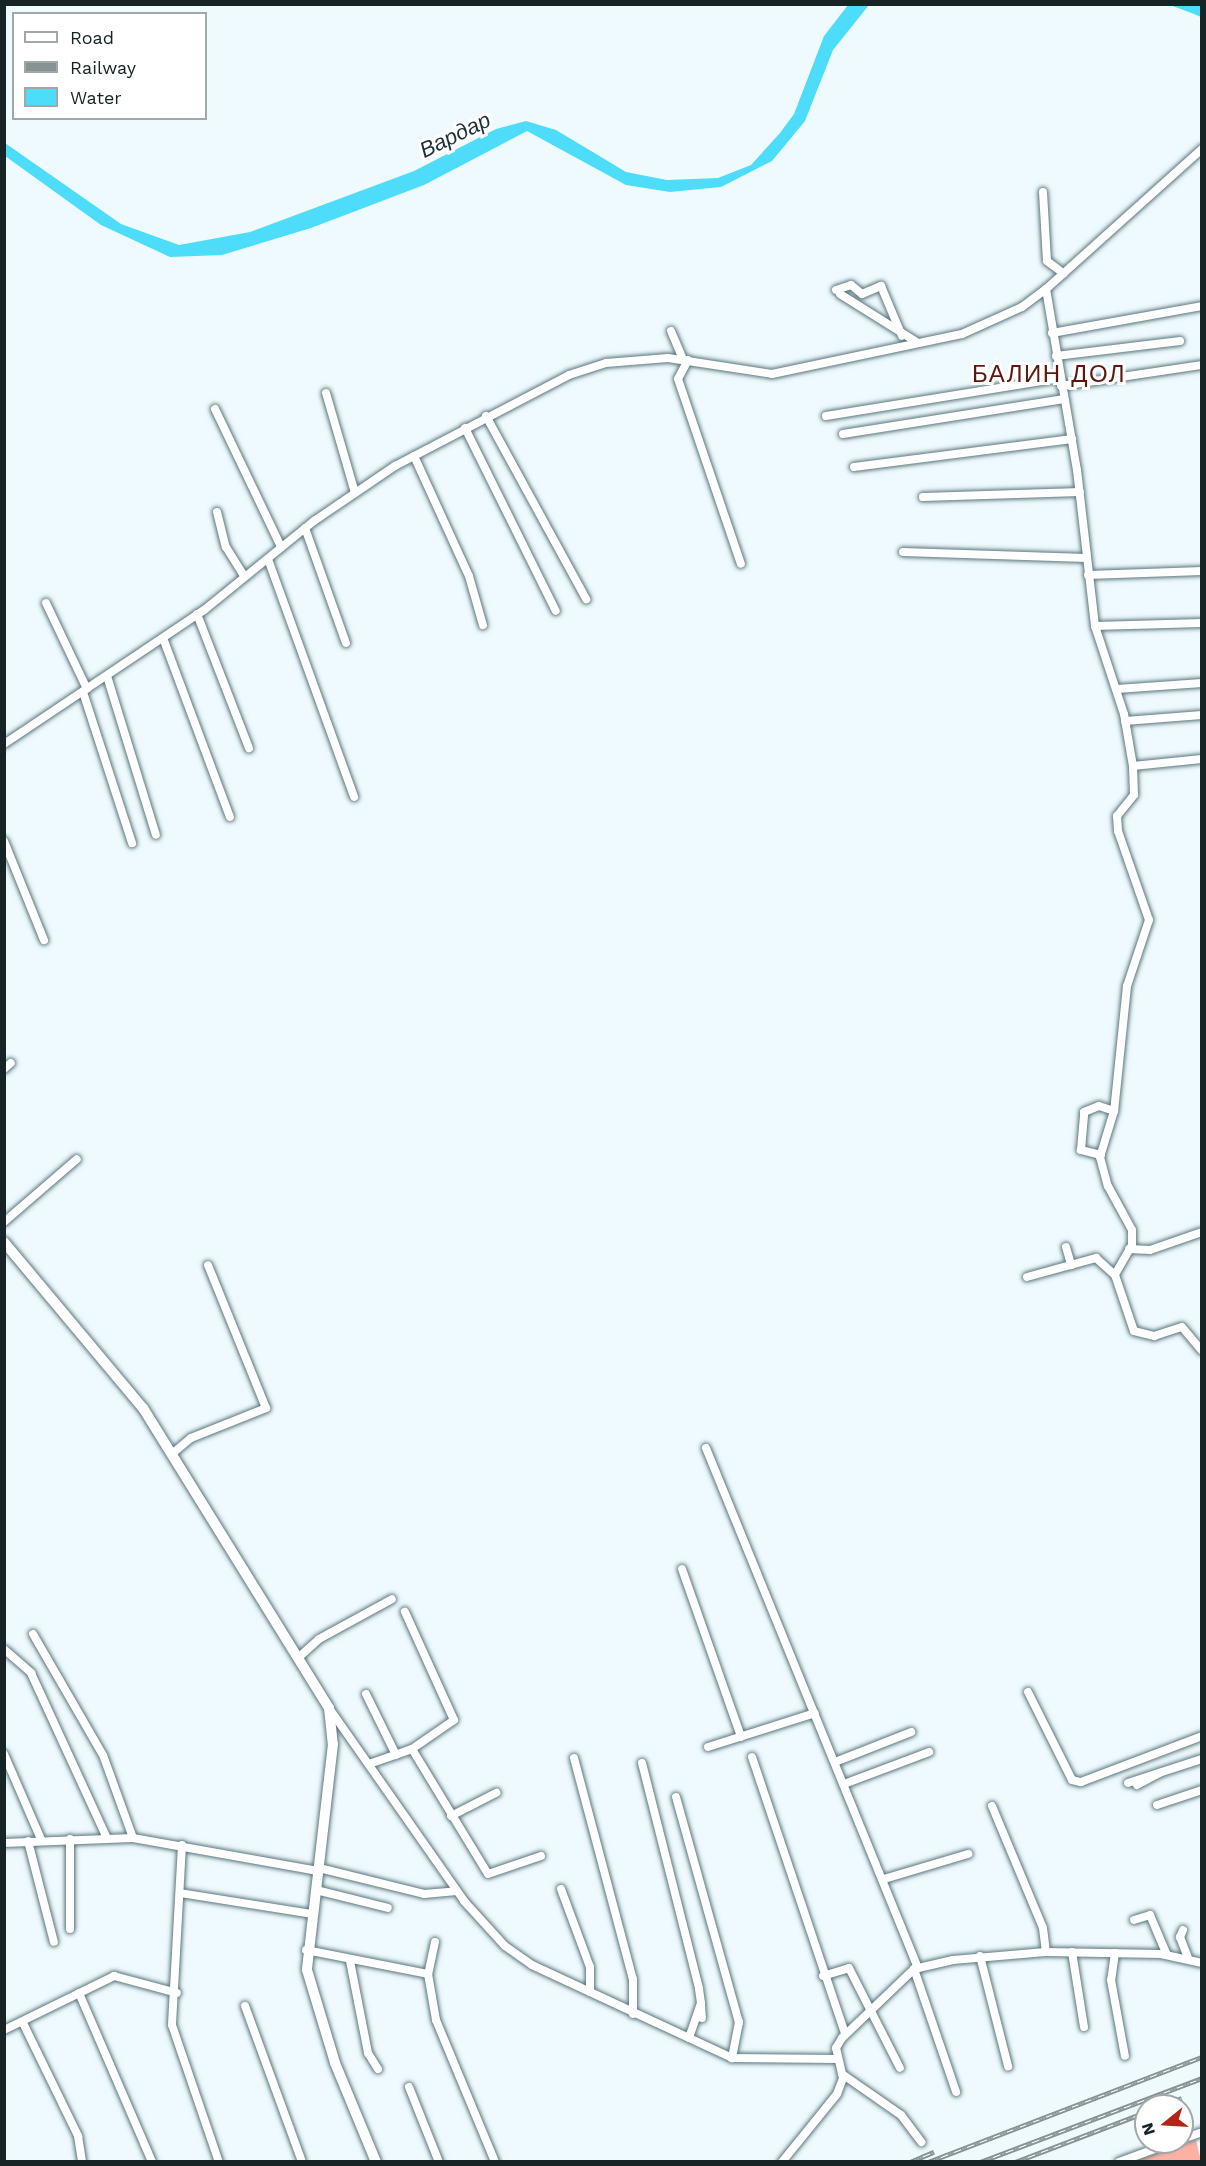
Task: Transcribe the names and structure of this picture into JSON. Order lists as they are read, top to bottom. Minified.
{"districts":["БАЛИН ДОЛ"],"water":["Вардар"],"legend":["Road","Railway","Water"],"north":"left"}
